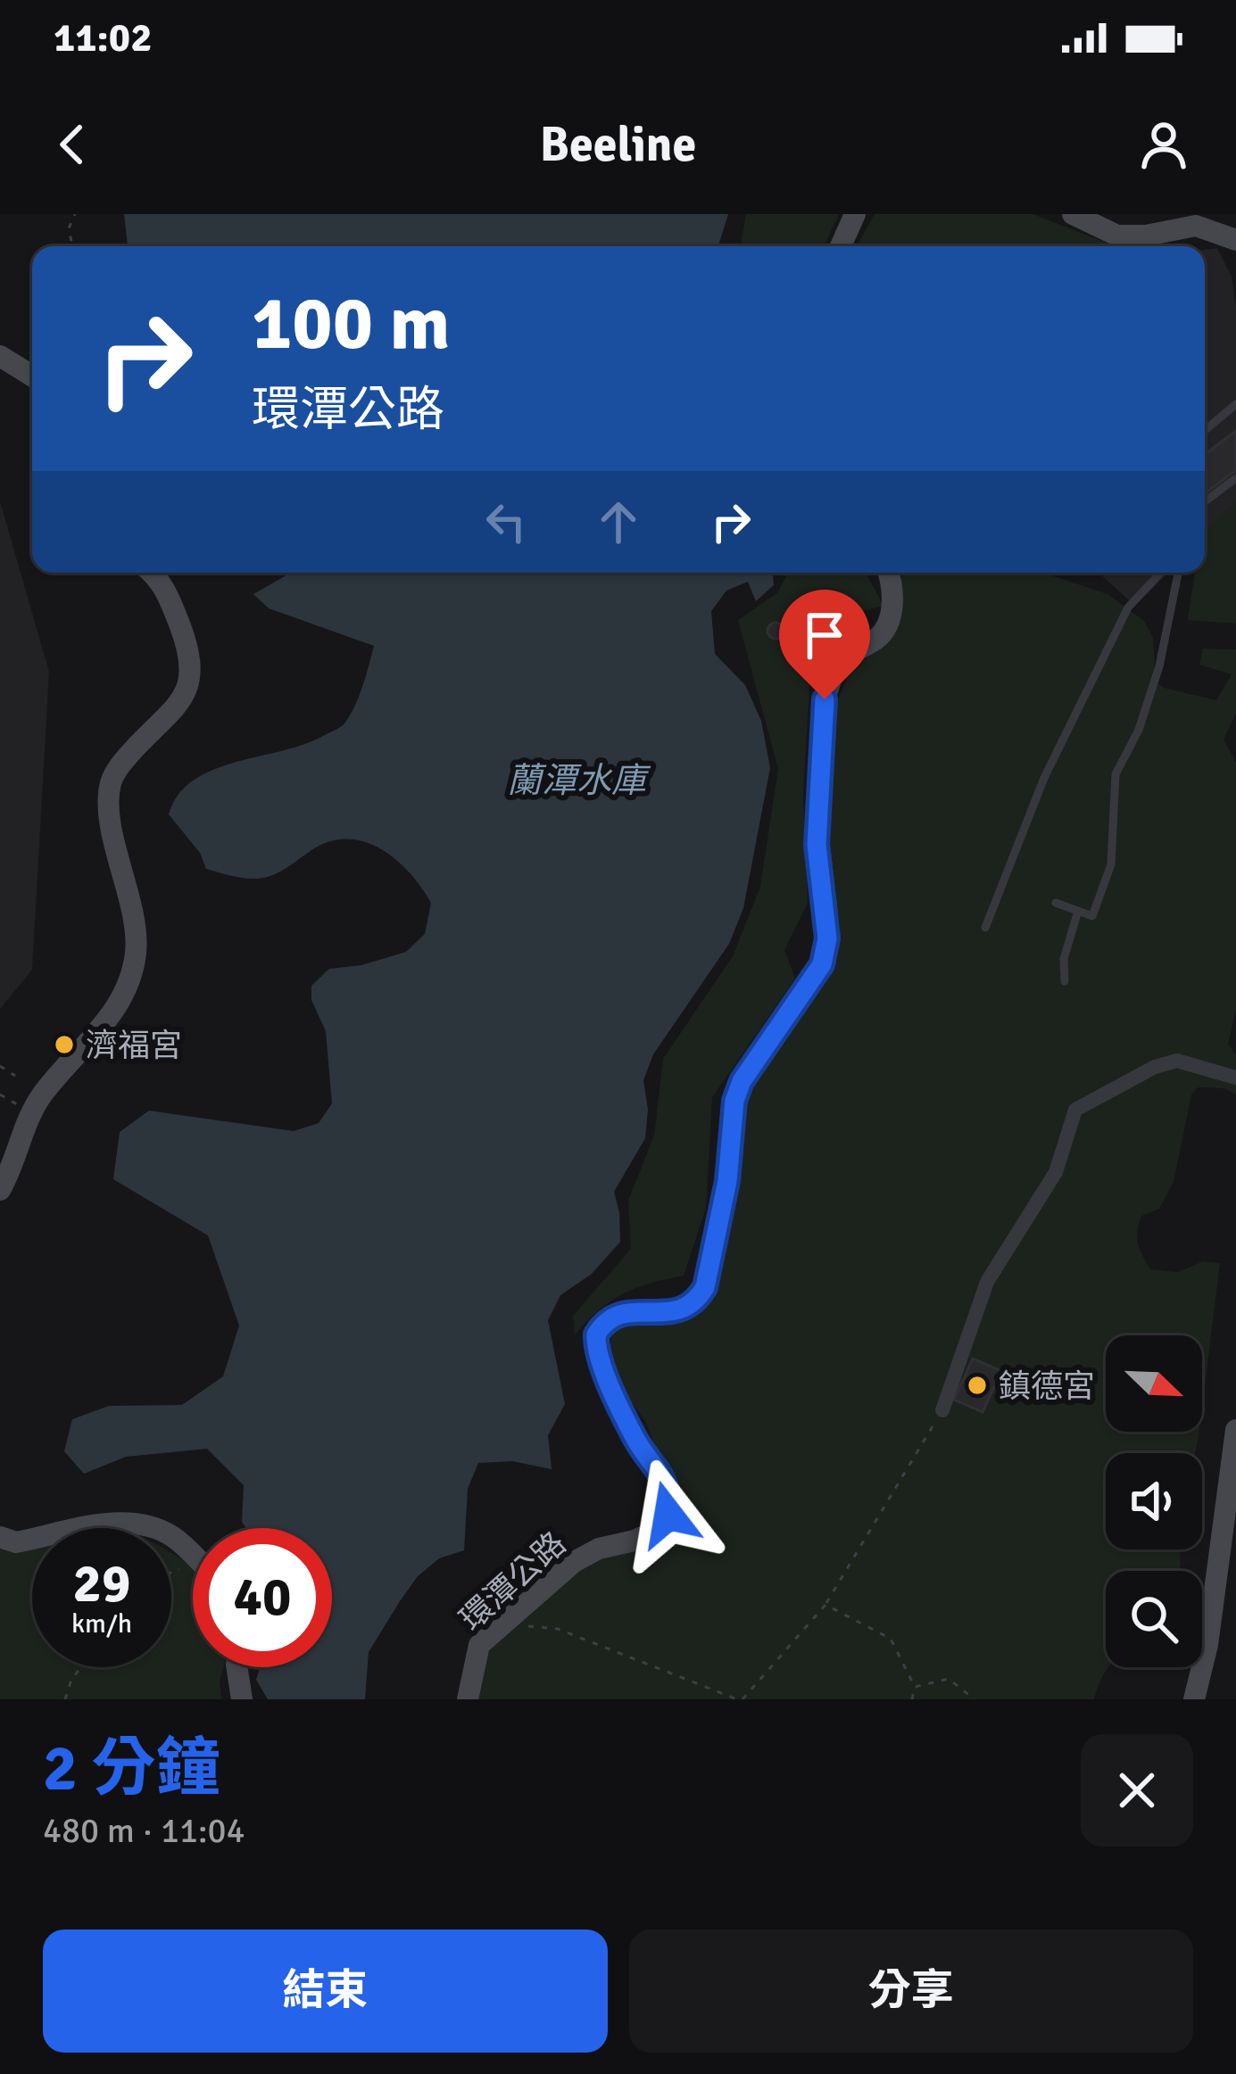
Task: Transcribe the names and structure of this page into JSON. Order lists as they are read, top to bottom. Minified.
{"streets":{"street":["環潭公路"]},"water":["蘭潭水庫"],"places":["濟福宮","鎮德宮"],"north":"bottom right","page":{"status":"11:02","header":"Beeline","turn":["100 m","環潭公路"],"speed":"29 km/h","limit":"40","heading":["2 分鐘","480 m · 11:04"],"buttons":["結束","分享"]}}
